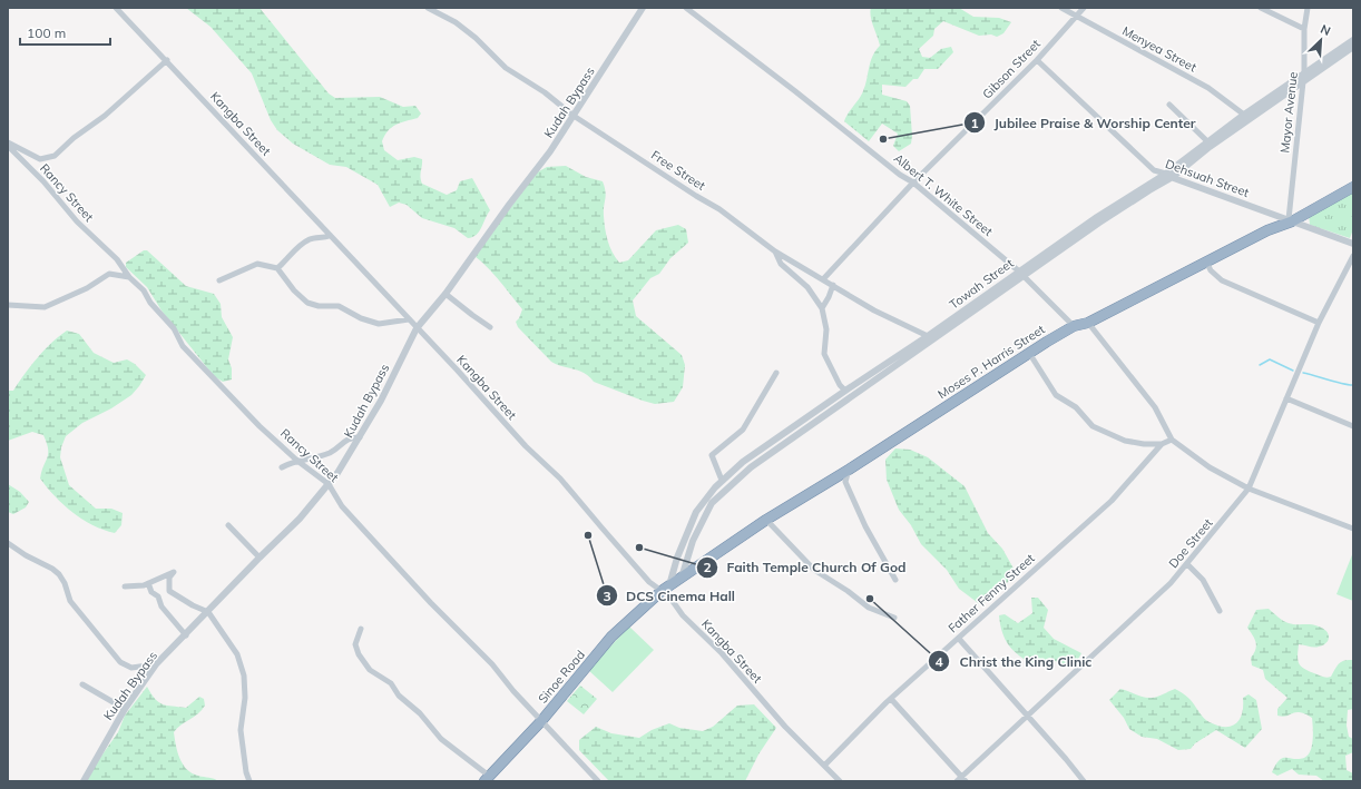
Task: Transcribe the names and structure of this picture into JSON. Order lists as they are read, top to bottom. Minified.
{"streets":{"highway":["Moses P. Harris Street","Sinoe Road"],"street":["Menyea Street","Gibson Street","Kudah Bypass","Mayor Avenue","Kangba Street","Free Street","Dehsuah Street","Rancy Street","Albert T. White Street","Towah Street","Doe Street","Father Fenny Street"]},"crossings":[["Menyea Street","Gibson Street"],["Menyea Street","Towah Street"],["Gibson Street","Free Street"],["Gibson Street","Dehsuah Street"],["Gibson Street","Albert T. White Street"],["Kudah Bypass","Kangba Street"],["Kudah Bypass","Free Street"],["Kudah Bypass","Rancy Street"],["Mayor Avenue","Dehsuah Street"],["Mayor Avenue","Towah Street"],["Mayor Avenue","Moses P. Harris Street"],["Kangba Street","Towah Street"],["Kangba Street","Moses P. Harris Street"],["Kangba Street","Father Fenny Street"],["Kangba Street","Sinoe Road"],["Free Street","Towah Street"],["Dehsuah Street","Towah Street"],["Dehsuah Street","Moses P. Harris Street"],["Rancy Street","Sinoe Road"],["Albert T. White Street","Towah Street"],["Albert T. White Street","Moses P. Harris Street"],["Towah Street","Moses P. Harris Street"],["Towah Street","Sinoe Road"],["Moses P. Harris Street","Sinoe Road"]],"places":["Jubilee Praise & Worship Center","DCS Cinema Hall","Faith Temple Church Of God","Christ the King Clinic"],"scale_bar":"100 m","north":"top right"}
